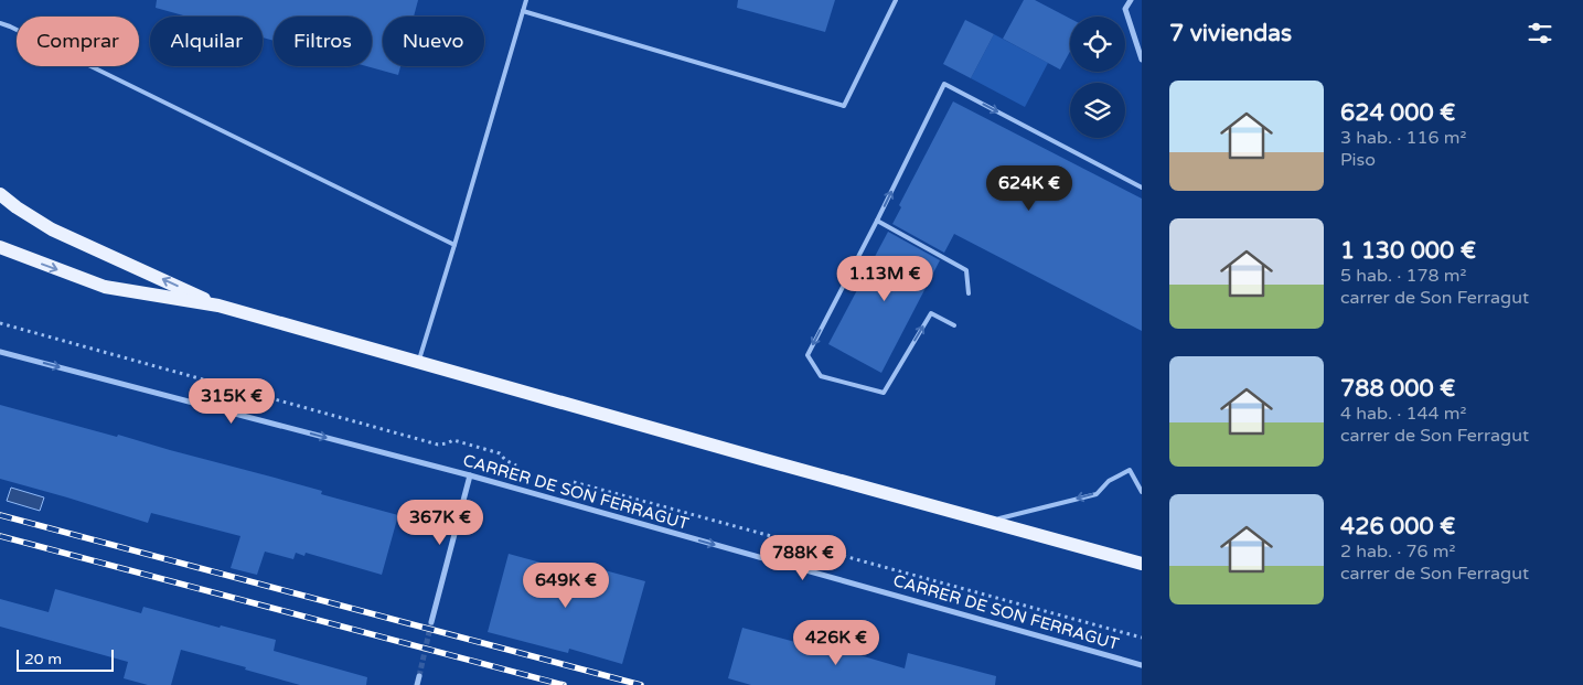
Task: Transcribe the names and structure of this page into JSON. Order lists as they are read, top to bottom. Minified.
{"streets":{"street":["CARRER DE SON FERRAGUT"]},"one_way":["CARRER DE SON FERRAGUT"],"scale_bar":"20 m","page":{"heading":"7 viviendas","chip":["Comprar","Alquilar","Filtros","Nuevo"],"list":[{"name":"624 000 €","note":"3 hab. · 116 m² · Piso"},{"name":"1 130 000 €","note":"5 hab. · 178 m² · carrer de Son Ferragut"},{"name":"788 000 €","note":"4 hab. · 144 m² · carrer de Son Ferragut"},{"name":"426 000 €","note":"2 hab. · 76 m² · carrer de Son Ferragut"}],"price":["624K €","1.13M €","315K €","367K €","788K €","649K €","426K €"],"scale":"20 m"}}
